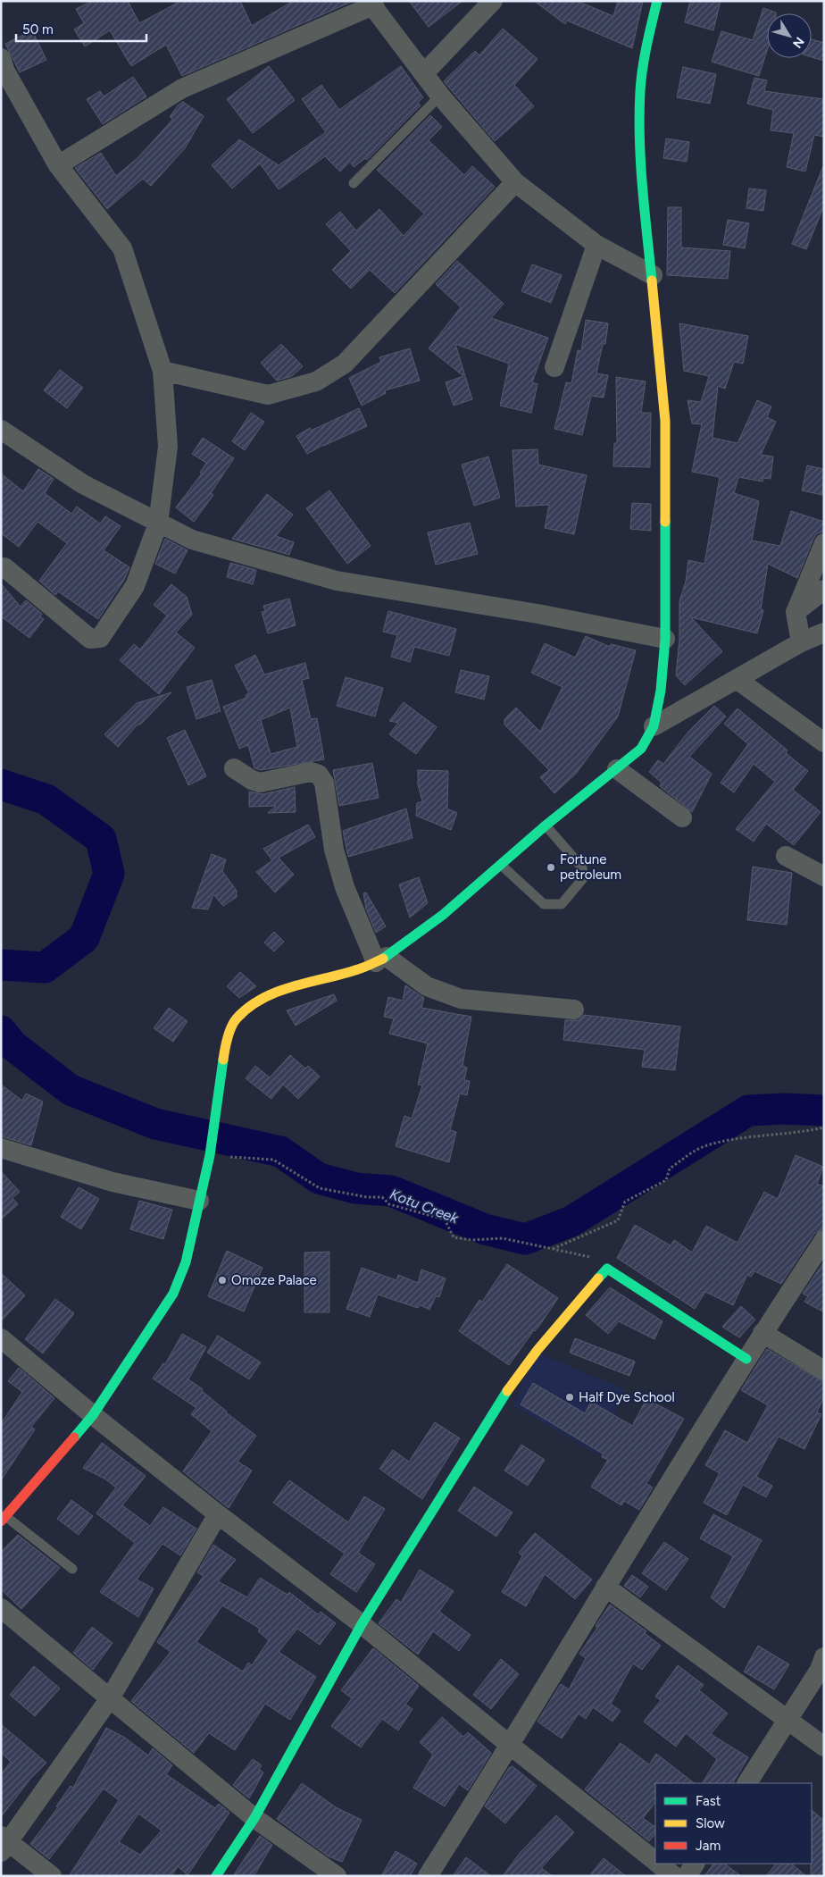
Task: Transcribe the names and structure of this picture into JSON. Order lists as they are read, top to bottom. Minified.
{"water":["Kotu Creek"],"places":["Fortune petroleum","Omoze Palace","Half Dye School"],"legend":["Fast","Slow","Jam"],"scale_bar":"50 m","north":"bottom right"}
